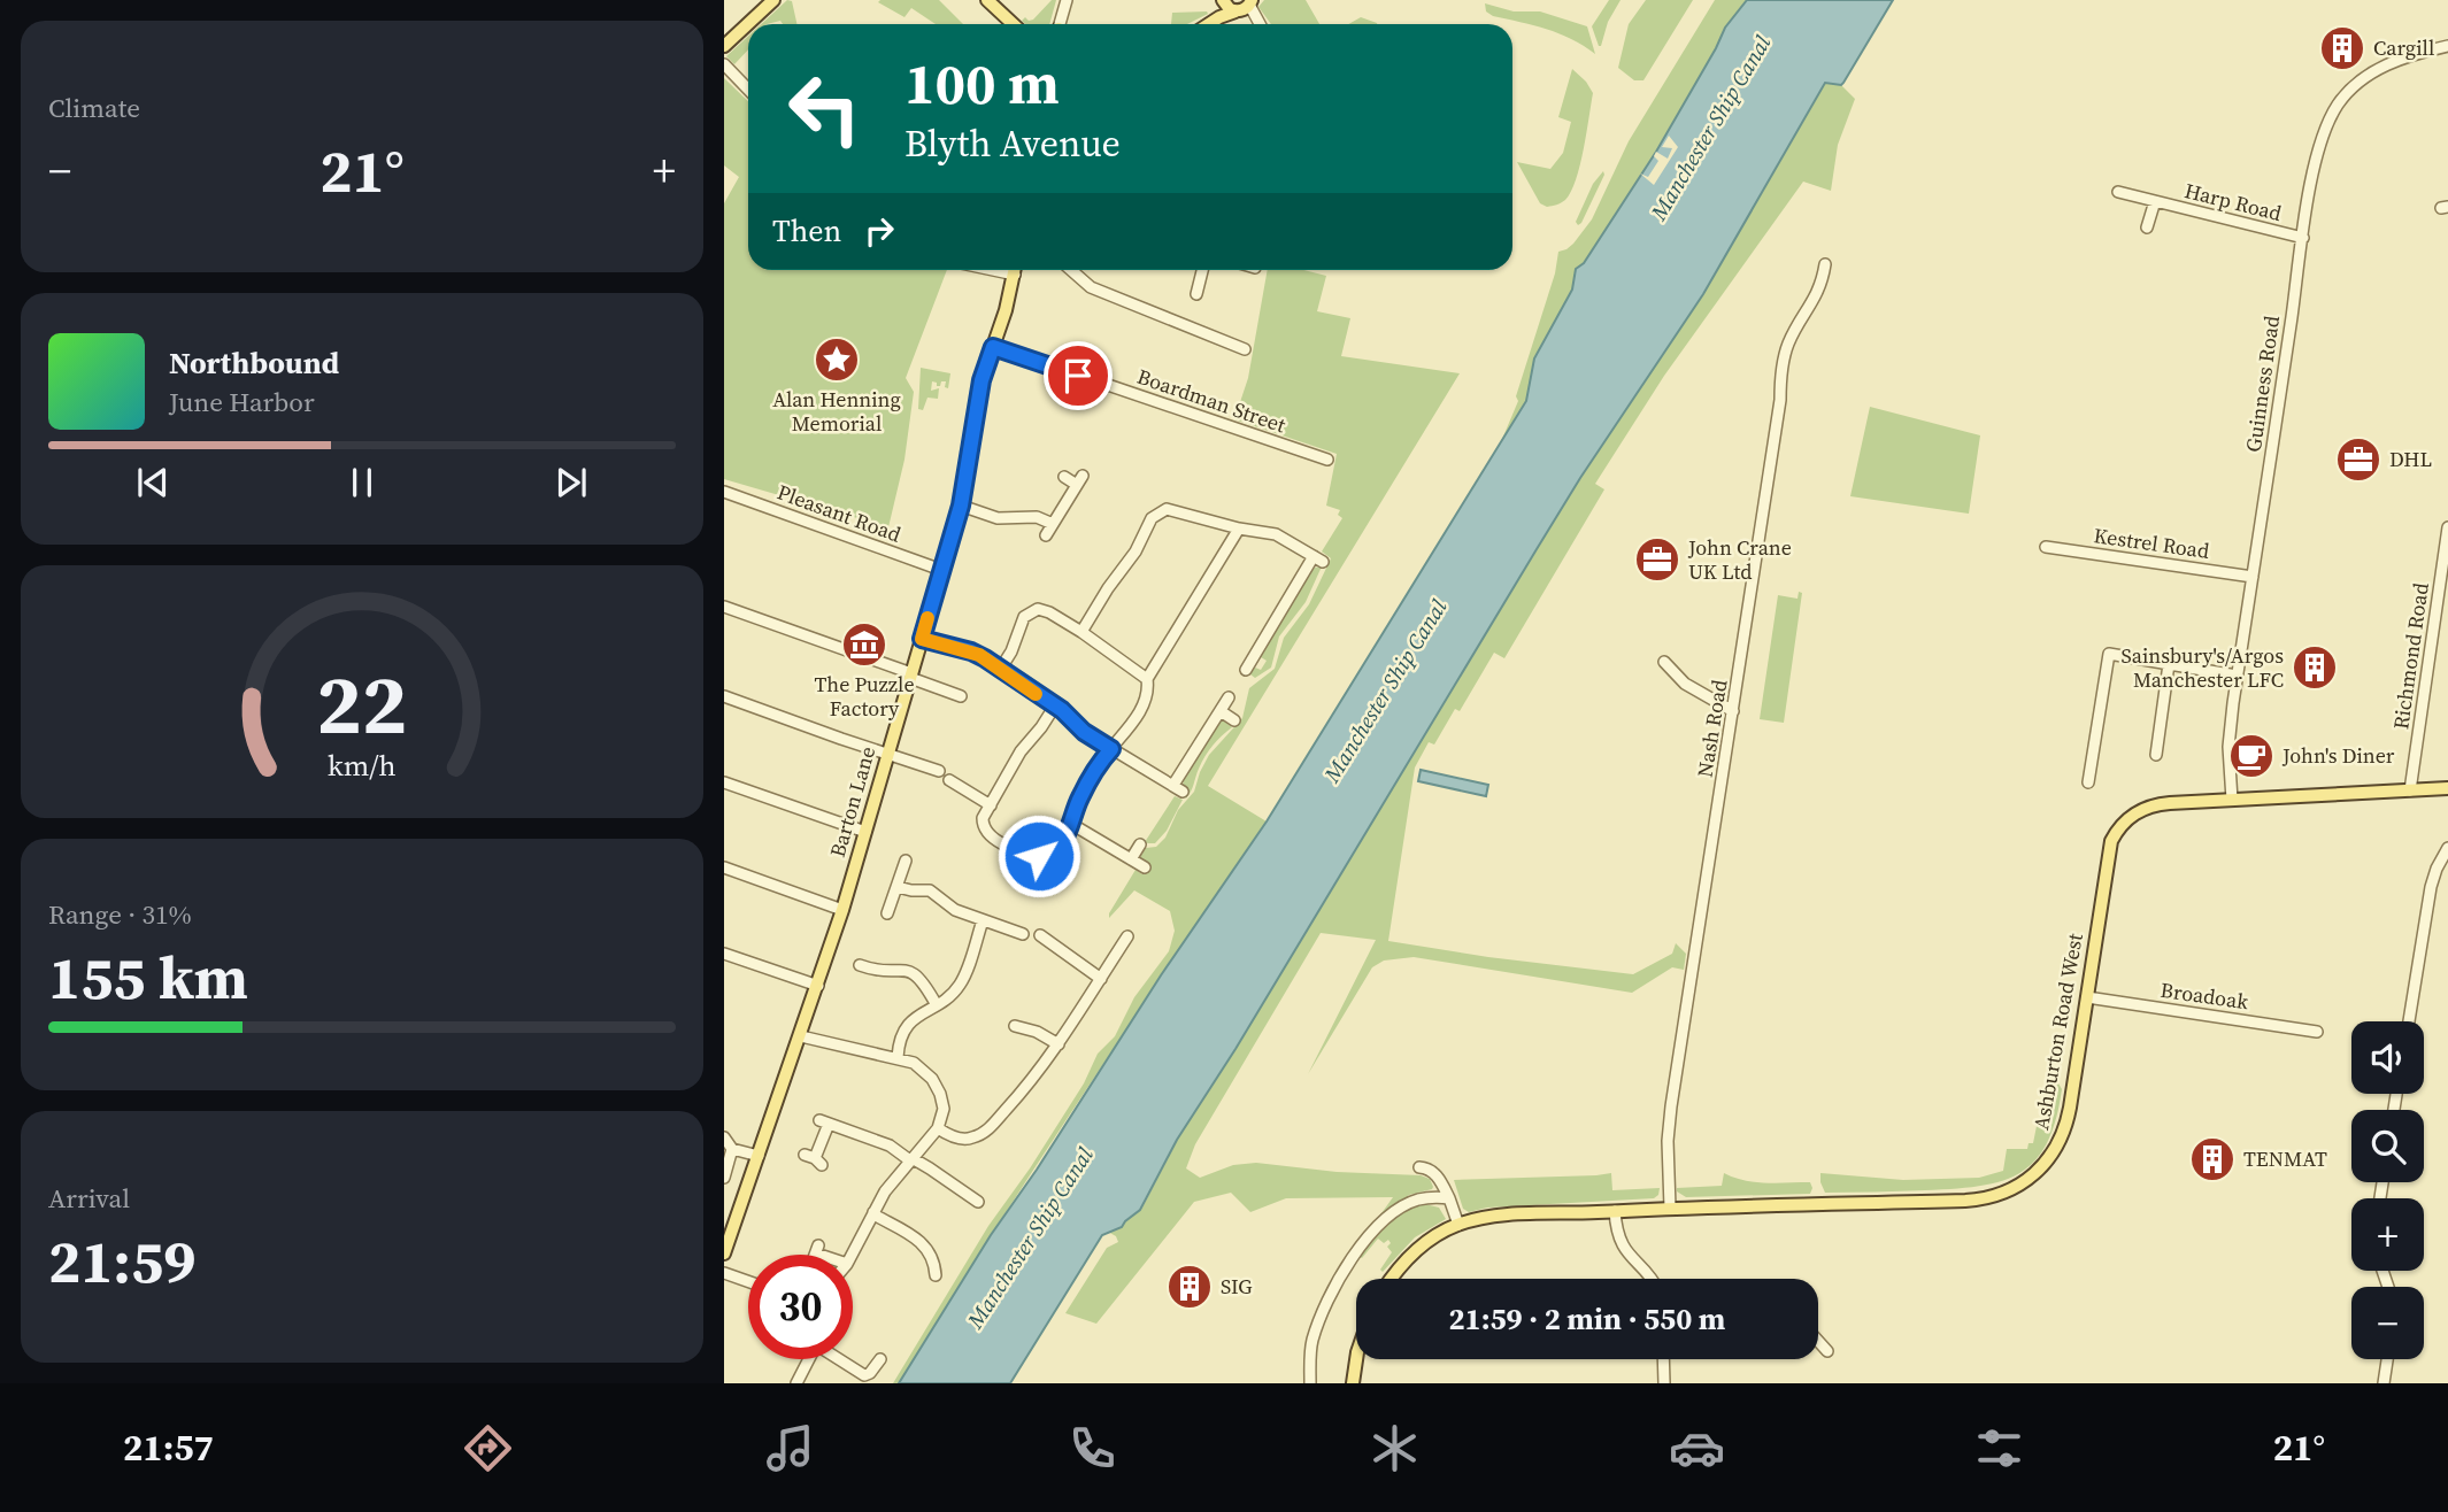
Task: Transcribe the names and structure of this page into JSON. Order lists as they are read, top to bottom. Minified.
{"streets":{"main road":["Barton Lane","Ashburton Road West"],"street":["Harp Road","Guinness Road","Boardman Street","Pleasant Road","Kestrel Road","Richmond Road","Nash Road","Broadoak"]},"crossings":[["Harp Road","Guinness Road"],["Guinness Road","Kestrel Road"],["Guinness Road","Ashburton Road West"],["Boardman Street","Barton Lane"],["Pleasant Road","Barton Lane"],["Richmond Road","Ashburton Road West"],["Nash Road","Ashburton Road West"],["Broadoak","Ashburton Road West"]],"water":["Manchester Ship Canal"],"places":{"building":["Cargill","Sainsbury's/Argos Manchester LFC","TENMAT","SIG"],"place":["Alan Henning Memorial"],"office":["DHL","John Crane UK Ltd"],"museum":["The Puzzle Factory"],"cafe":["John's Diner"]},"page":{"tile":["Climate",["Range · 31%","155 km"],["Arrival","21:59"]],"turn":["100 m","Blyth Avenue"],"heat":["−","21°","+"],"then":"Then","song":["Northbound","June Harbor"],"map_buttons":["+","−"],"limit":"30","trip":"21:59 · 2 min · 550 m","tabs":["21:57","21°"],"gauge":["22","km/h"]}}
